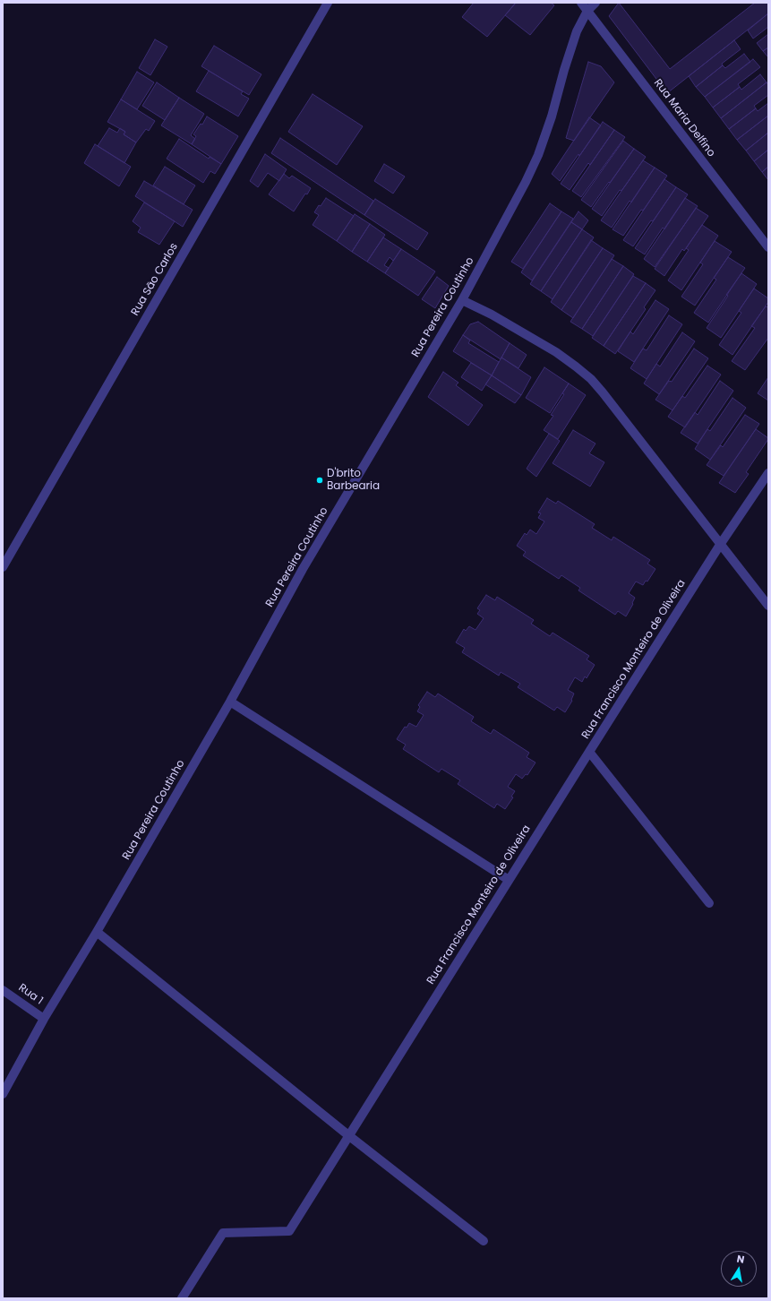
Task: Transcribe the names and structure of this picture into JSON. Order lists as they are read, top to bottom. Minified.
{"streets":{"street":["Rua Maria Delfino","Rua São Carlos","Rua Pereira Coutinho","Rua Francisco Monteiro de Oliveira","Rua 1"]},"crossings":[["Rua Maria Delfino","Rua Pereira Coutinho"],["Rua Pereira Coutinho","Rua 1"]],"places":["D'brito Barbearia"],"north":"top"}
